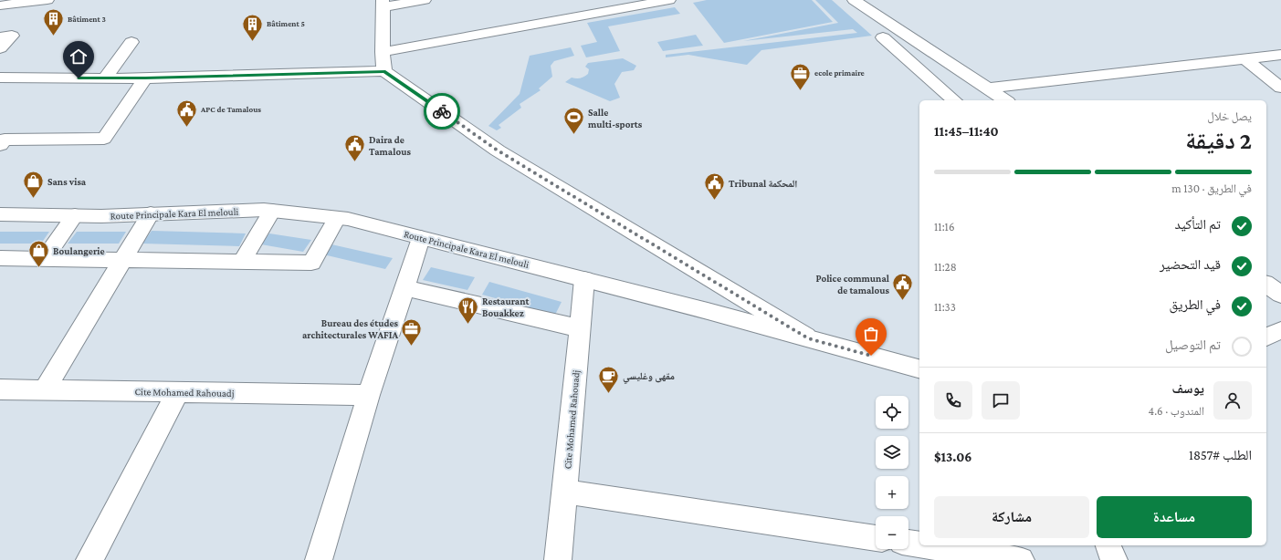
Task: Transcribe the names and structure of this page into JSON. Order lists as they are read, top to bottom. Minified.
{"streets":{"street":["Route Principale Kara El melouli","Cite Mohamed Rahouadj"]},"crossings":[["Route Principale Kara El melouli","Cite Mohamed Rahouadj"]],"places":{"building":["Bâtiment 3","Bâtiment 5"],"office":["ecole primaire","Bureau des études architecturales WAFIA"],"public building":["APC de Tamalous","Daira de Tamalous","Tribunal المحكمة","Police communal de tamalous"],"sports":["Salle multi-sports"],"shop":["Sans visa","Boulangerie"],"restaurant":["Restaurant Bouakkez"],"cafe":["مقهى وغليسي"]},"page":{"heading":["2 دقيقة","يصل خلال","11:40–11:45"],"panel":["يوسف","المندوب · 4.6","الطلب #1857","$13.06"],"bar":"في الطريق · 130 m","list":[["تم التأكيد","11:16"],["قيد التحضير","11:28"],["في الطريق","11:33"],"تم التوصيل"],"map_buttons":["+","−"],"buttons":["مساعدة","مشاركة"]}}
